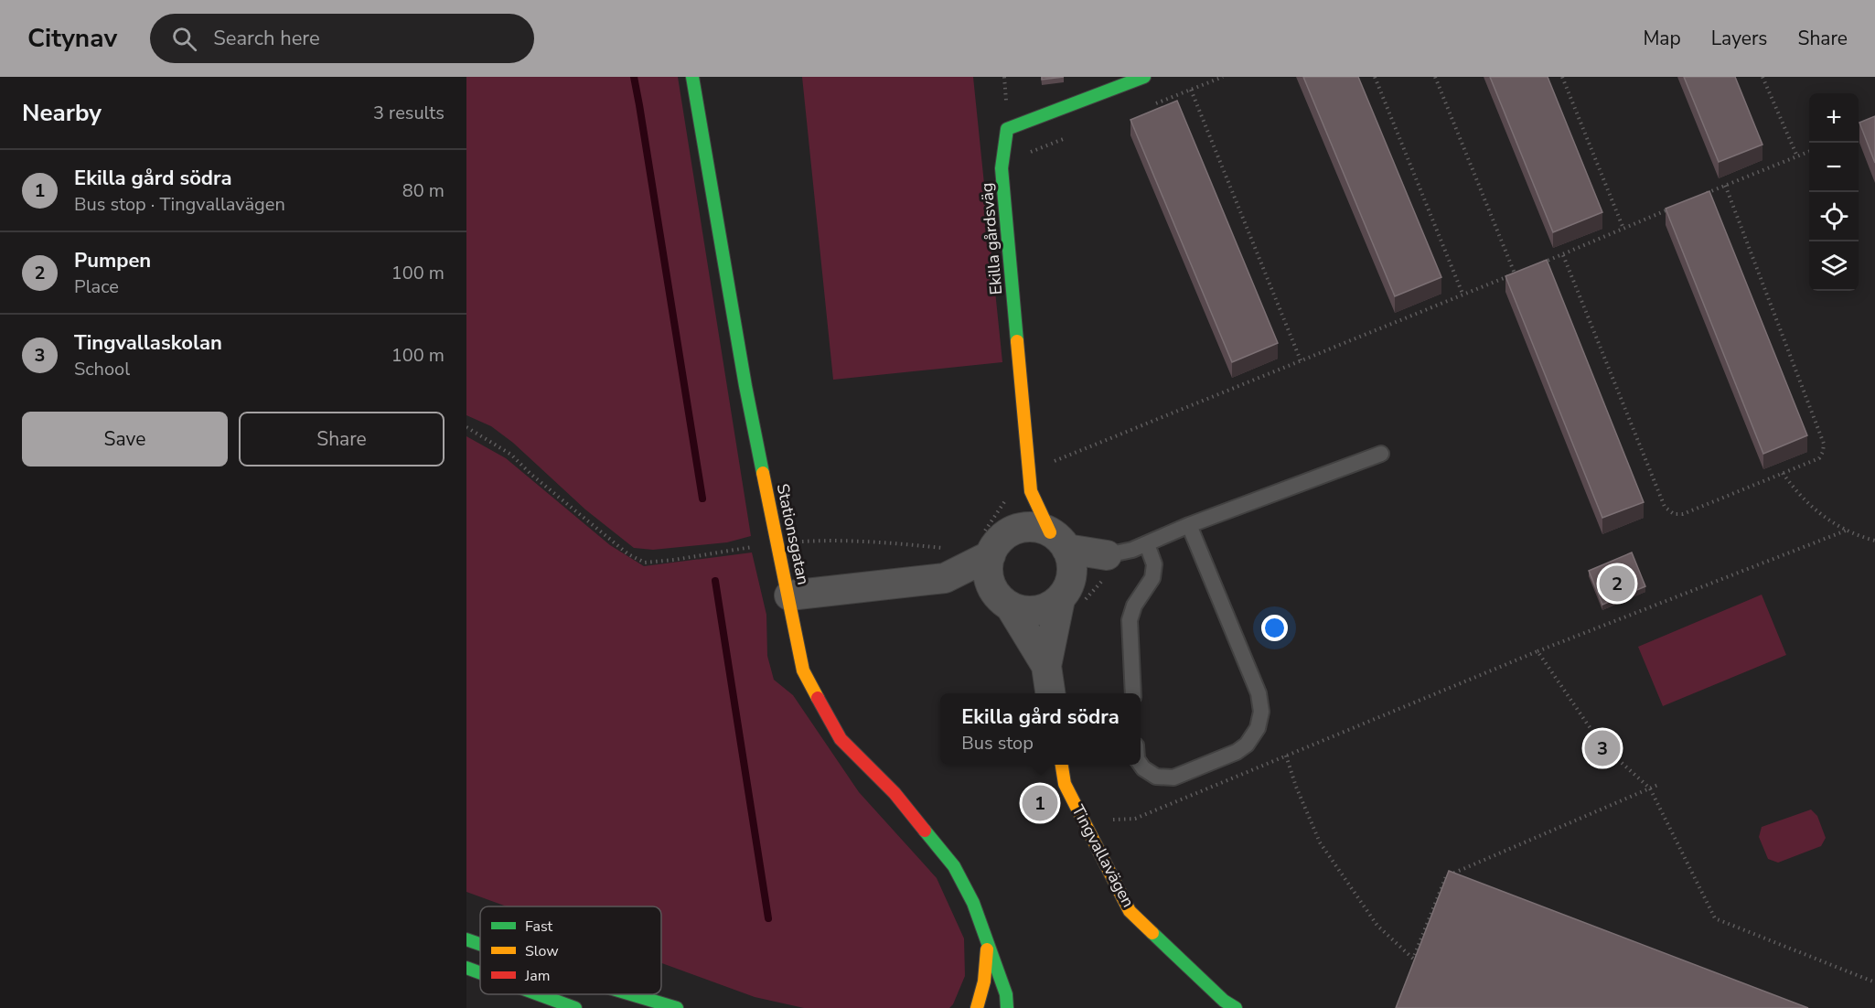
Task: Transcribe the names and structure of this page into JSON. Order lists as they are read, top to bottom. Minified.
{"streets":{"street":["Ekilla gårdsväg","Stationsgatan","Tingvallavägen"]},"legend":["Fast","Slow","Jam"],"page":{"header":"Citynav","search":"Search here","nav":["Map","Layers","Share"],"heading":["Nearby","3 results"],"map_buttons":["+","−"],"list":[{"mark":"1","name":"Ekilla gård södra","note":"Bus stop · Tingvallavägen","value":"80 m"},{"mark":"2","name":"Pumpen","note":"Place","value":"100 m"},{"mark":"3","name":"Tingvallaskolan","note":"School","value":"100 m"}],"buttons":["Save","Share"],"pins":["2","3","1"],"popup":["Ekilla gård södra","Bus stop"]}}
